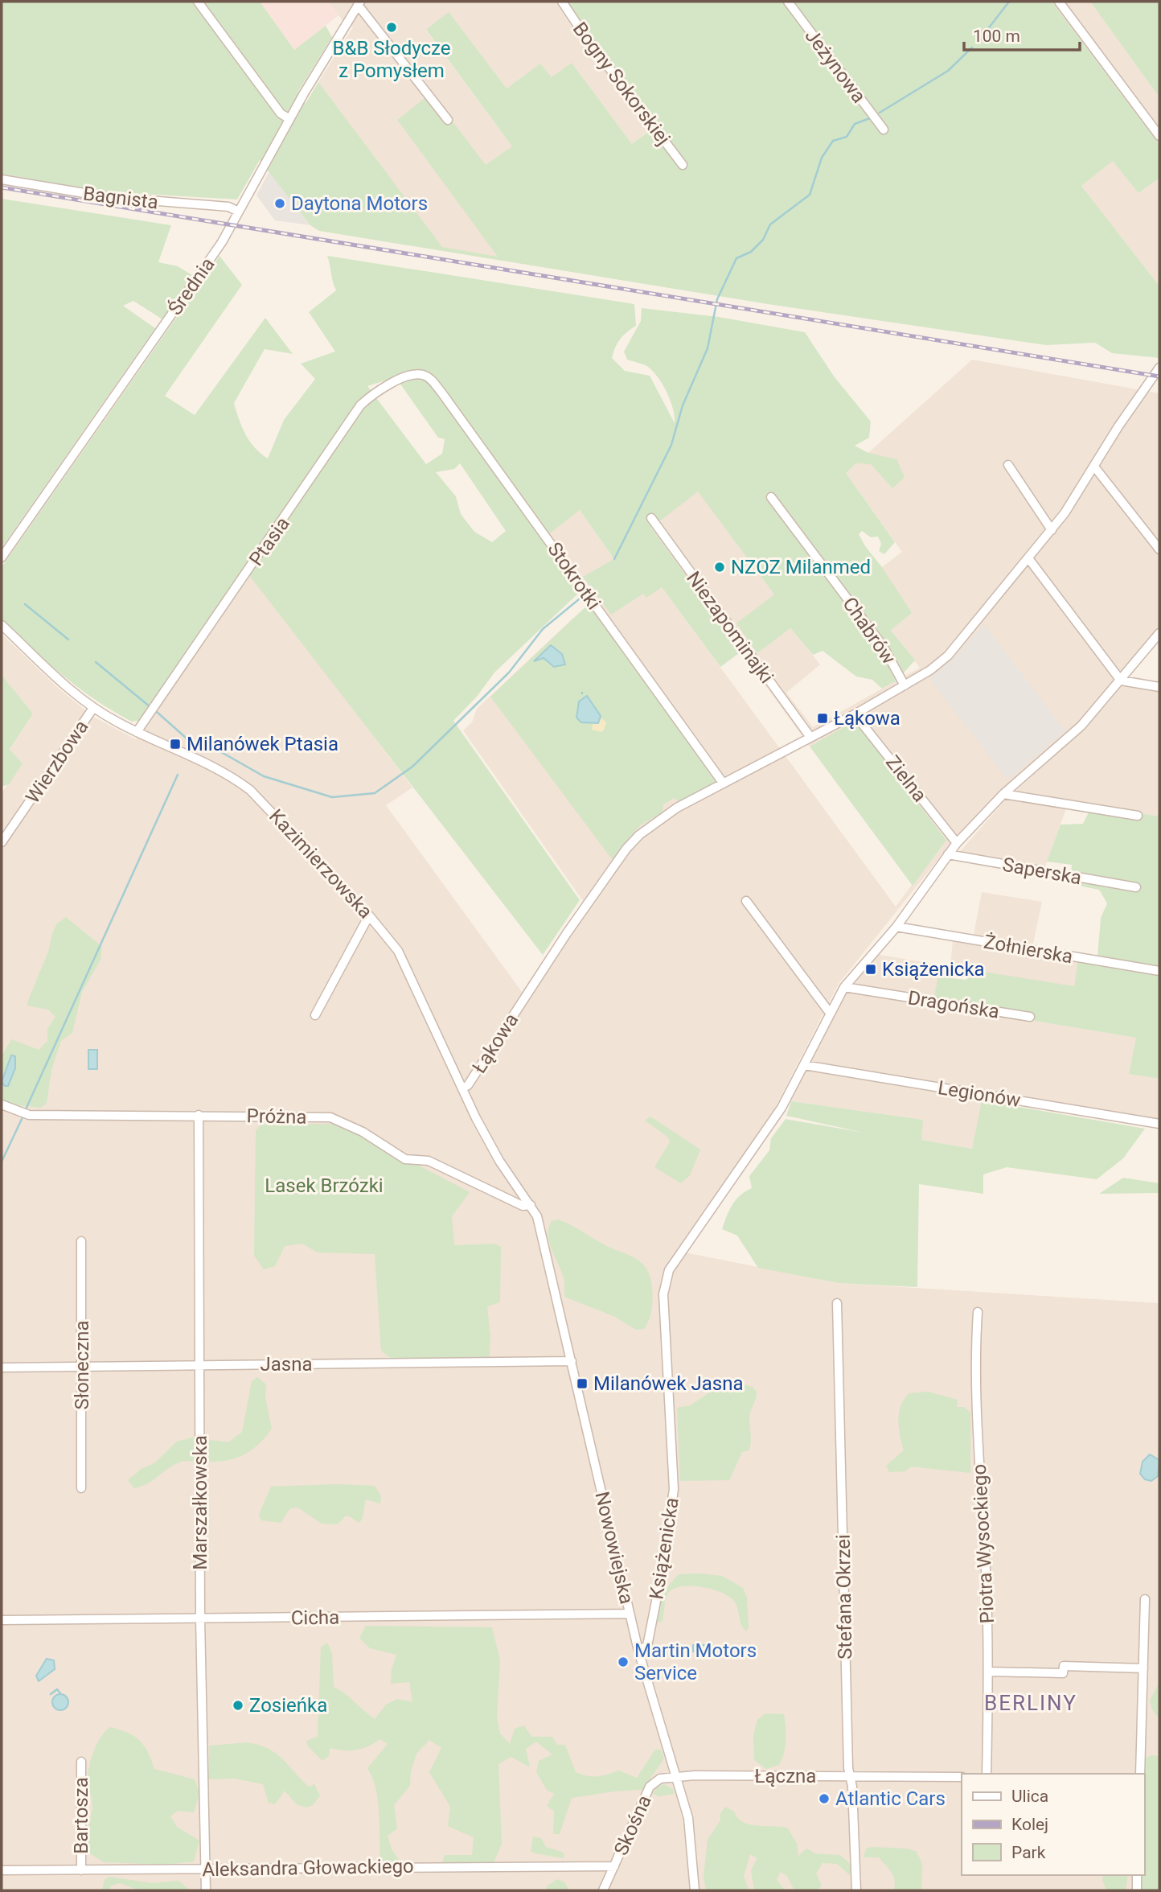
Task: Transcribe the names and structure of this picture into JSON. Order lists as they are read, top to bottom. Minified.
{"streets":{"street":["Jeżynowa","Bogny Sokorskiej","Bagnista","Średnia","Ptasia","Stokrotki","Niezapominajki","Chabrów","Wierzbowa","Zielna","Kazimierzowska","Saperska","Żołnierska","Dragońska","Łąkowa","Legionów","Próżna","Jasna","Słoneczna","Marszałkowska","Piotra Wysockiego","Nowowiejska","Książenicka","Stefana Okrzei","Cicha","Łączna","Bartosza","Skośna","Aleksandra Głowackiego"]},"crossings":[["Bagnista","Średnia"],["Ptasia","Stokrotki"],["Ptasia","Kazimierzowska"],["Stokrotki","Łąkowa"],["Niezapominajki","Łąkowa"],["Chabrów","Łąkowa"],["Wierzbowa","Kazimierzowska"],["Zielna","Łąkowa"],["Zielna","Książenicka"],["Kazimierzowska","Łąkowa"],["Kazimierzowska","Próżna"],["Kazimierzowska","Nowowiejska"],["Saperska","Książenicka"],["Żołnierska","Książenicka"],["Dragońska","Książenicka"],["Legionów","Książenicka"],["Próżna","Marszałkowska"],["Próżna","Nowowiejska"],["Jasna","Słoneczna"],["Jasna","Marszałkowska"],["Jasna","Nowowiejska"],["Marszałkowska","Cicha"],["Marszałkowska","Aleksandra Głowackiego"],["Nowowiejska","Książenicka"],["Nowowiejska","Cicha"],["Nowowiejska","Łączna"],["Nowowiejska","Skośna"],["Stefana Okrzei","Łączna"],["Łączna","Skośna"],["Bartosza","Aleksandra Głowackiego"],["Skośna","Aleksandra Głowackiego"]],"districts":["BERLINY"],"parks":["Lasek Brzózki"],"places":{"other":["B&B Słodycze z Pomysłem","Daytona Motors","NZOZ Milanmed","Martin Motors Service","Zosieńka","Atlantic Cars"],"transit":["Łąkowa","Milanówek Ptasia","Książenicka","Milanówek Jasna"]},"legend":["Ulica","Kolej","Park"],"scale_bar":"100 m"}
